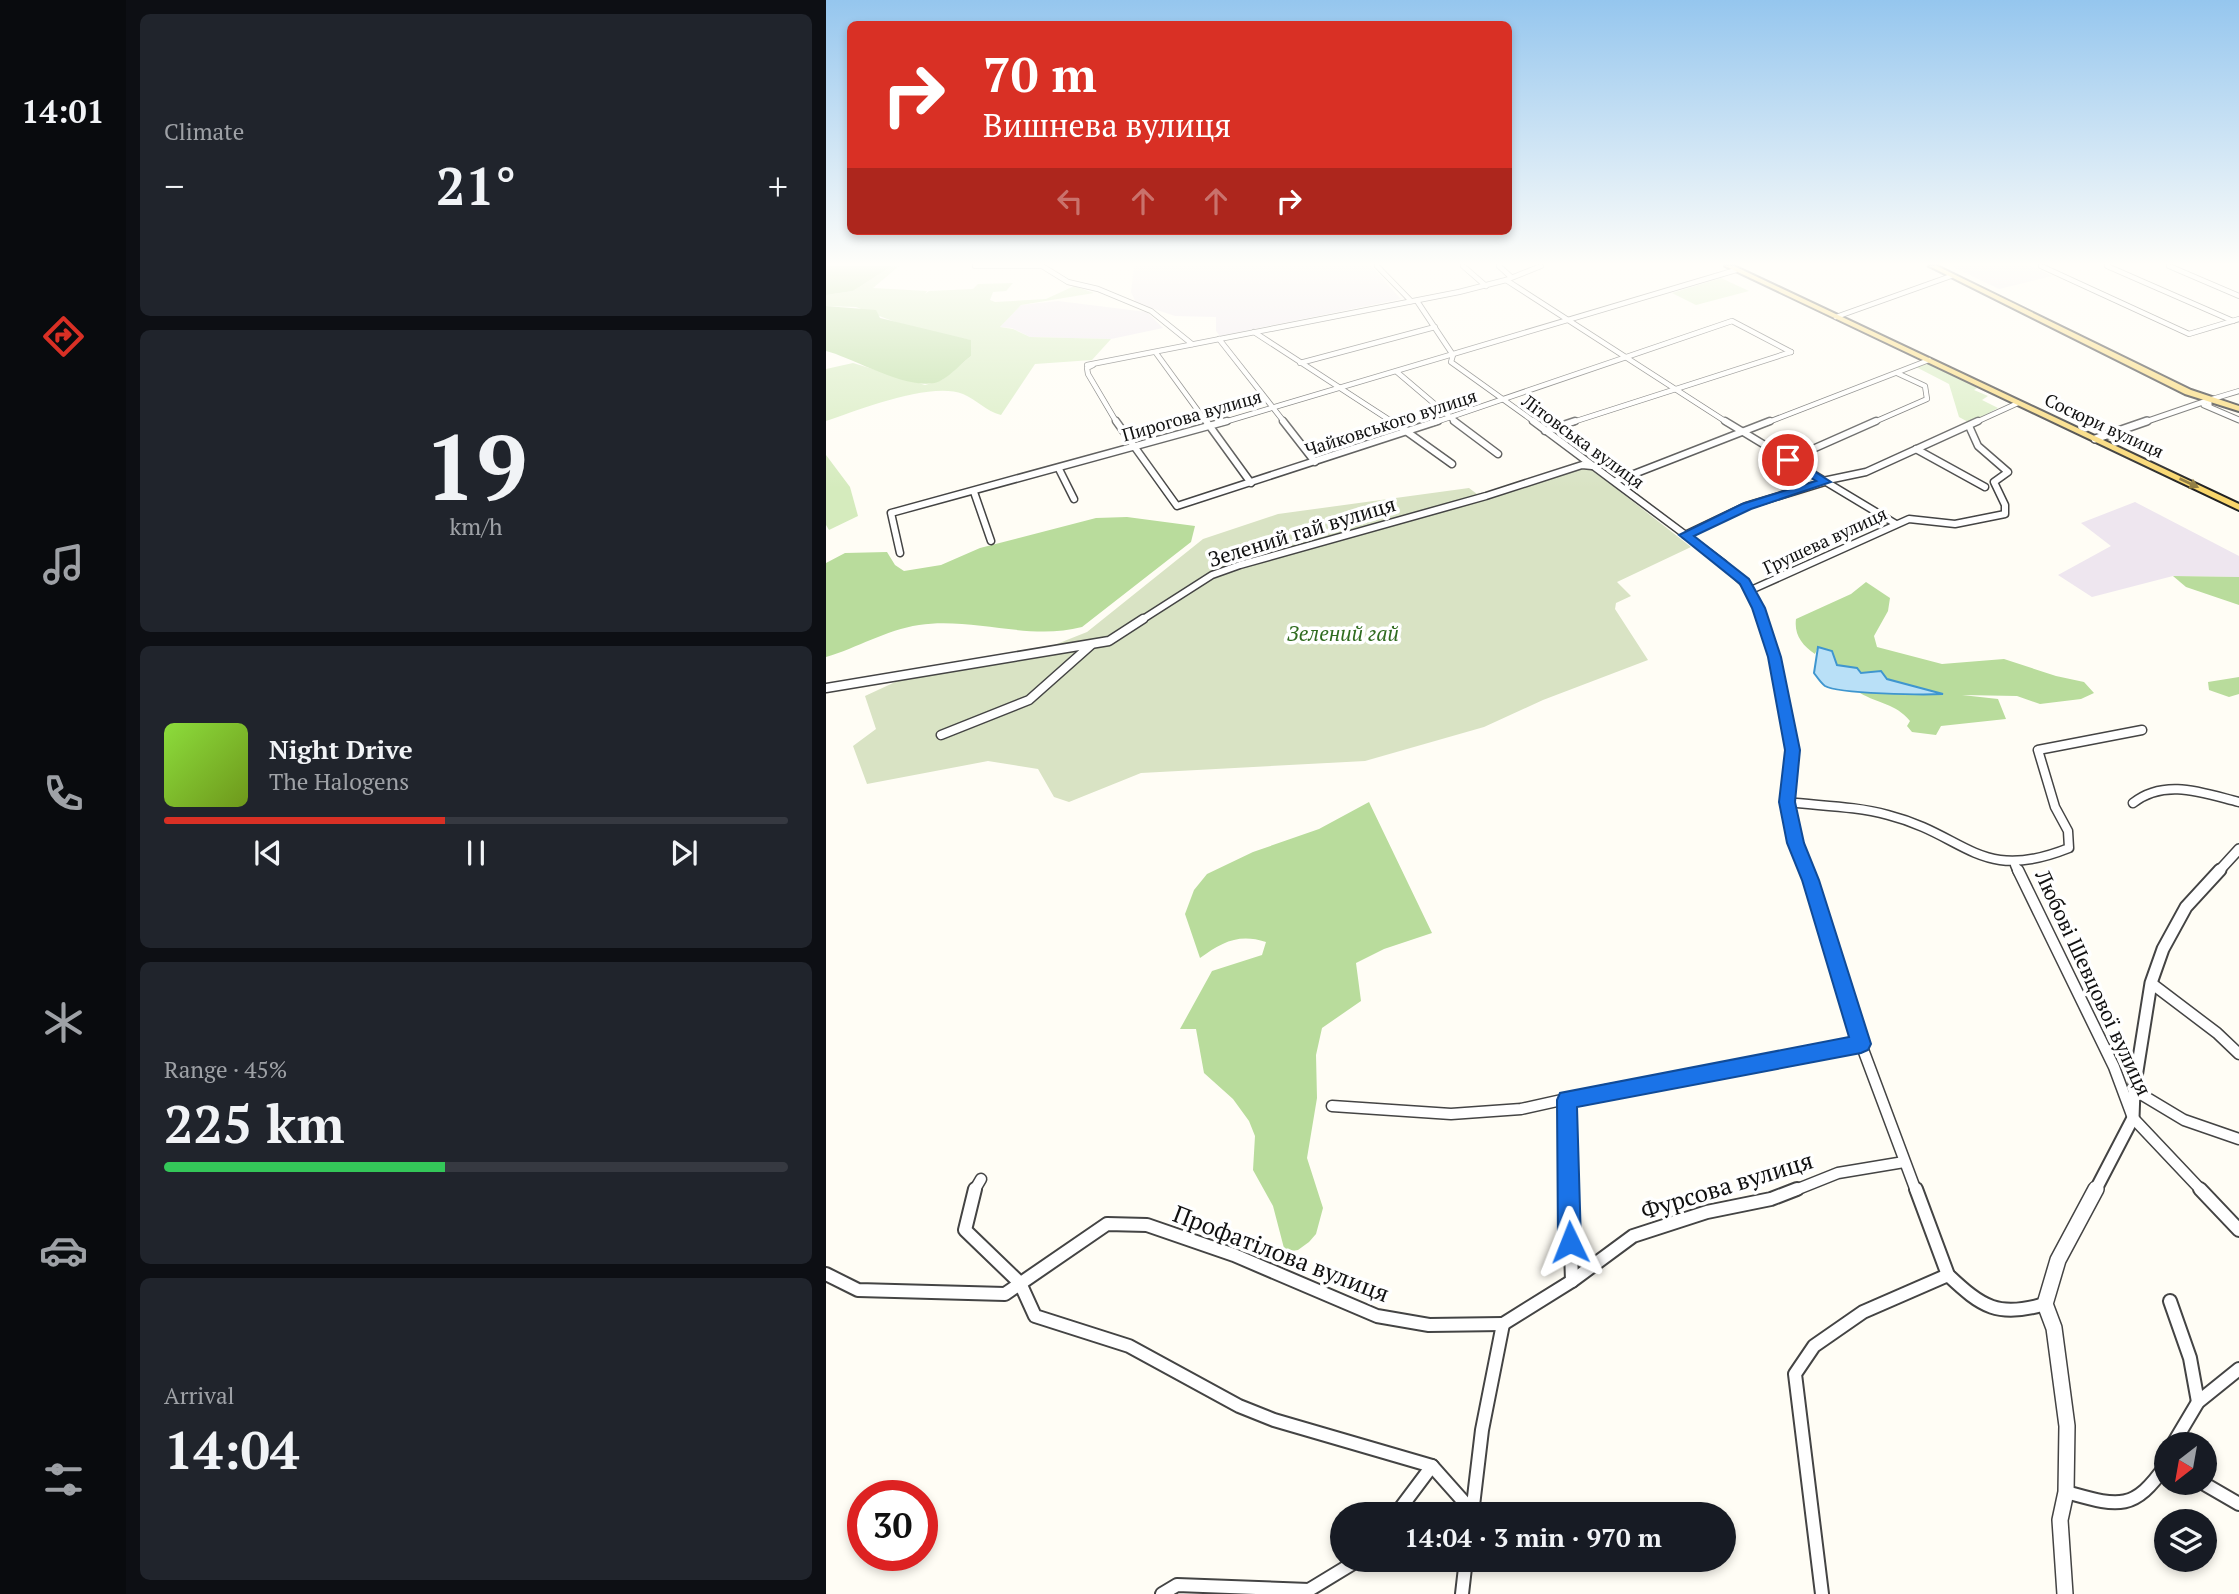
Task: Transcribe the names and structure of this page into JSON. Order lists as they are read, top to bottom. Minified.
{"streets":{"main road":["Сосюри вулиця"],"street":["Пирогова вулиця","Чайковського вулиця","Літовська вулиця","Зелений гай вулиця","Грушева вулиця","Любові Шевцової вулиця","Фурсова вулиця","Профатілова вулиця"]},"crossings":[["Пирогова вулиця","Чайковського вулиця"],["Пирогова вулиця","Літовська вулиця"],["Чайковського вулиця","Літовська вулиця"],["Літовська вулиця","Зелений гай вулиця"],["Літовська вулиця","Грушева вулиця"],["Фурсова вулиця","Профатілова вулиця"]],"parks":["Зелений гай"],"north":"bottom left","page":{"tabs":"14:01","tile":["Climate",["19","km/h"],["Range · 45%","225 km"],["Arrival","14:04"]],"turn":["70 m","Вишнева вулиця"],"heat":["−","21°","+"],"song":["Night Drive","The Halogens"],"limit":"30","trip":"14:04 · 3 min · 970 m"}}
